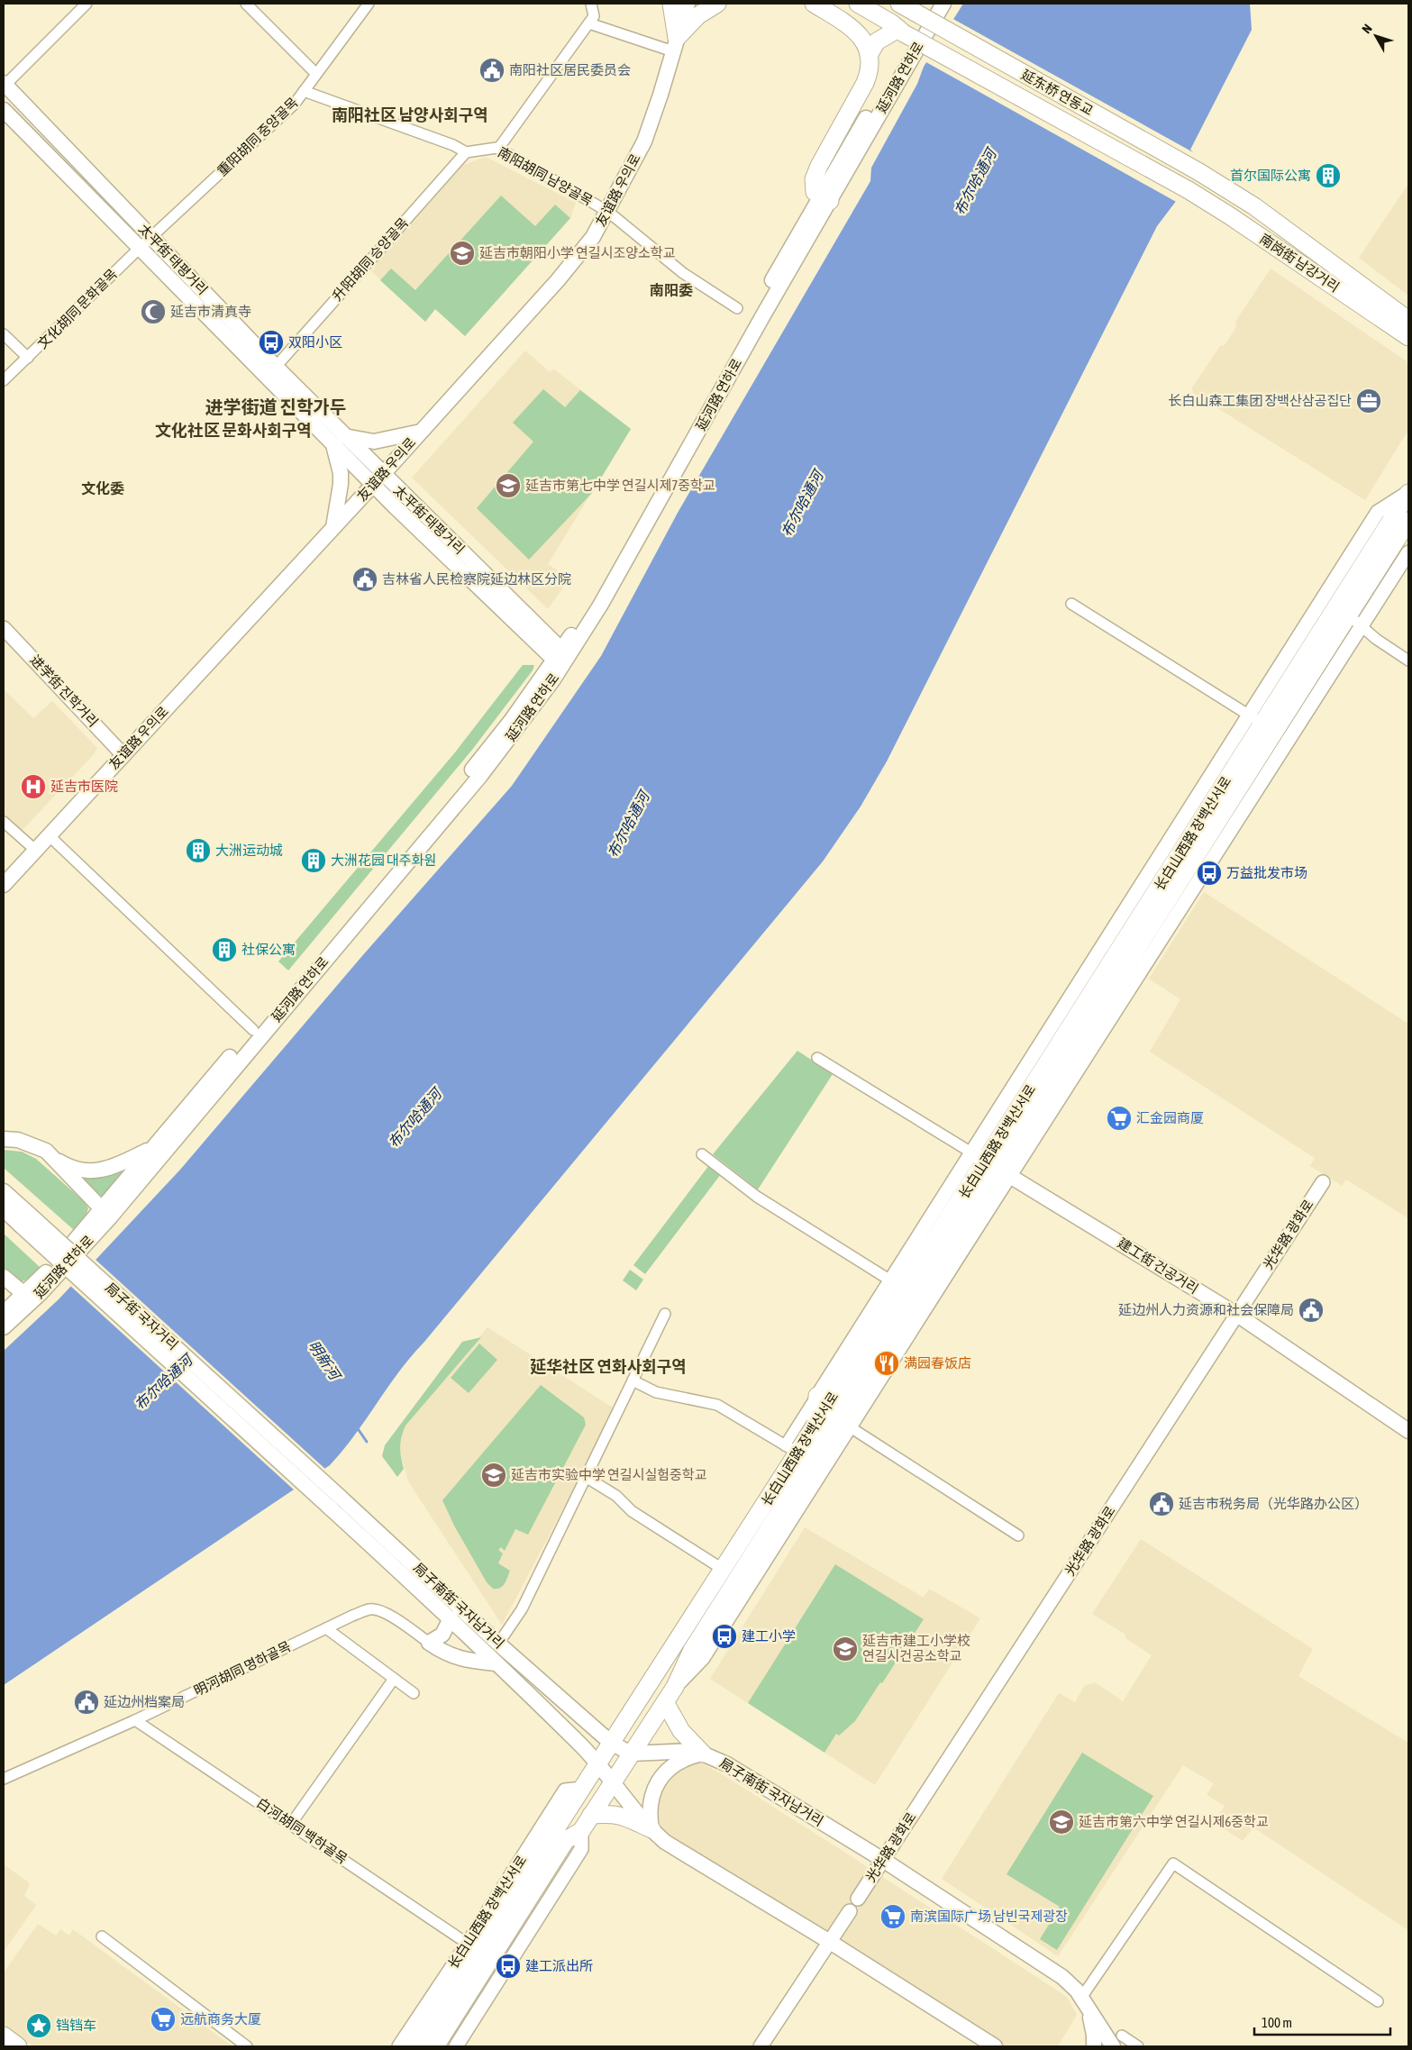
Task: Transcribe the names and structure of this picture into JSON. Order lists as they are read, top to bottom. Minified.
{"streets":{"main road":["延河路 연하로","延东桥 연동교","友谊路 우의로","太平街 태평거리","南岗街 남강거리","长白山西路 장백산서로","建工街 건공거리","局子街 국자거리","局子南街 국자남거리"],"street":["重阳胡同 중양골목","南阳胡同 남양골목","升阳胡同 승양골목","文化胡同 문화골목","进学街 진학거리","光华路 광화로","明河胡同 명하골목","白河胡同 백하골목"]},"crossings":[["延河路 연하로","太平街 태평거리"],["延东桥 연동교","南岗街 남강거리"],["重阳胡同 중양골목","太平街 태평거리"],["重阳胡同 중양골목","文化胡同 문화골목"],["南阳胡同 남양골목","友谊路 우의로"],["南阳胡同 남양골목","升阳胡同 승양골목"],["友谊路 우의로","太平街 태평거리"],["友谊路 우의로","进学街 진학거리"],["太平街 태평거리","升阳胡同 승양골목"],["太平街 태평거리","文化胡同 문화골목"],["长白山西路 장백산서로","建工街 건공거리"],["长白山西路 장백산서로","局子南街 국자남거리"],["长白山西路 장백산서로","白河胡同 백하골목"],["光华路 광화로","建工街 건공거리"],["光华路 광화로","局子南街 국자남거리"],["局子街 국자거리","局子南街 국자남거리"],["明河胡同 명하골목","白河胡同 백하골목"]],"districts":["南阳社区 남양사회구역","南阳委","进学街道 진학가두","文化社区 문화사회구역","文化委","延华社区 연화사회구역"],"water":["布尔哈通河","明新河"],"places":{"public building":["南阳社区居民委员会","吉林省人民检察院延边林区分院","延边州人力资源和社会保障局","延吉市税务局（光华路办公区）","延边州档案局"],"building":["首尔国际公寓","大洲运动城","大洲花园 대주화원","社保公寓"],"school or university":["延吉市朝阳小学 연길시조양소학교","延吉市第七中学 연길시제7중학교","延吉市实验中学 연길시실험중학교","延吉市建工小学校 연길시건공소학교","延吉市第六中学 연길시제6중학교"],"mosque":["延吉市清真寺"],"bus stop":["双阳小区","万益批发市场","建工小学","建工派出所"],"office":["长白山森工集团 장백산삼공집단"],"hospital":["延吉市医院"],"supermarket":["汇金园商厦","南滨国际广场 남빈국제광장","远航商务大厦"],"restaurant":["满园春饭店"],"place":["铛铛车"]},"scale_bar":"100 m","north":"top left"}
